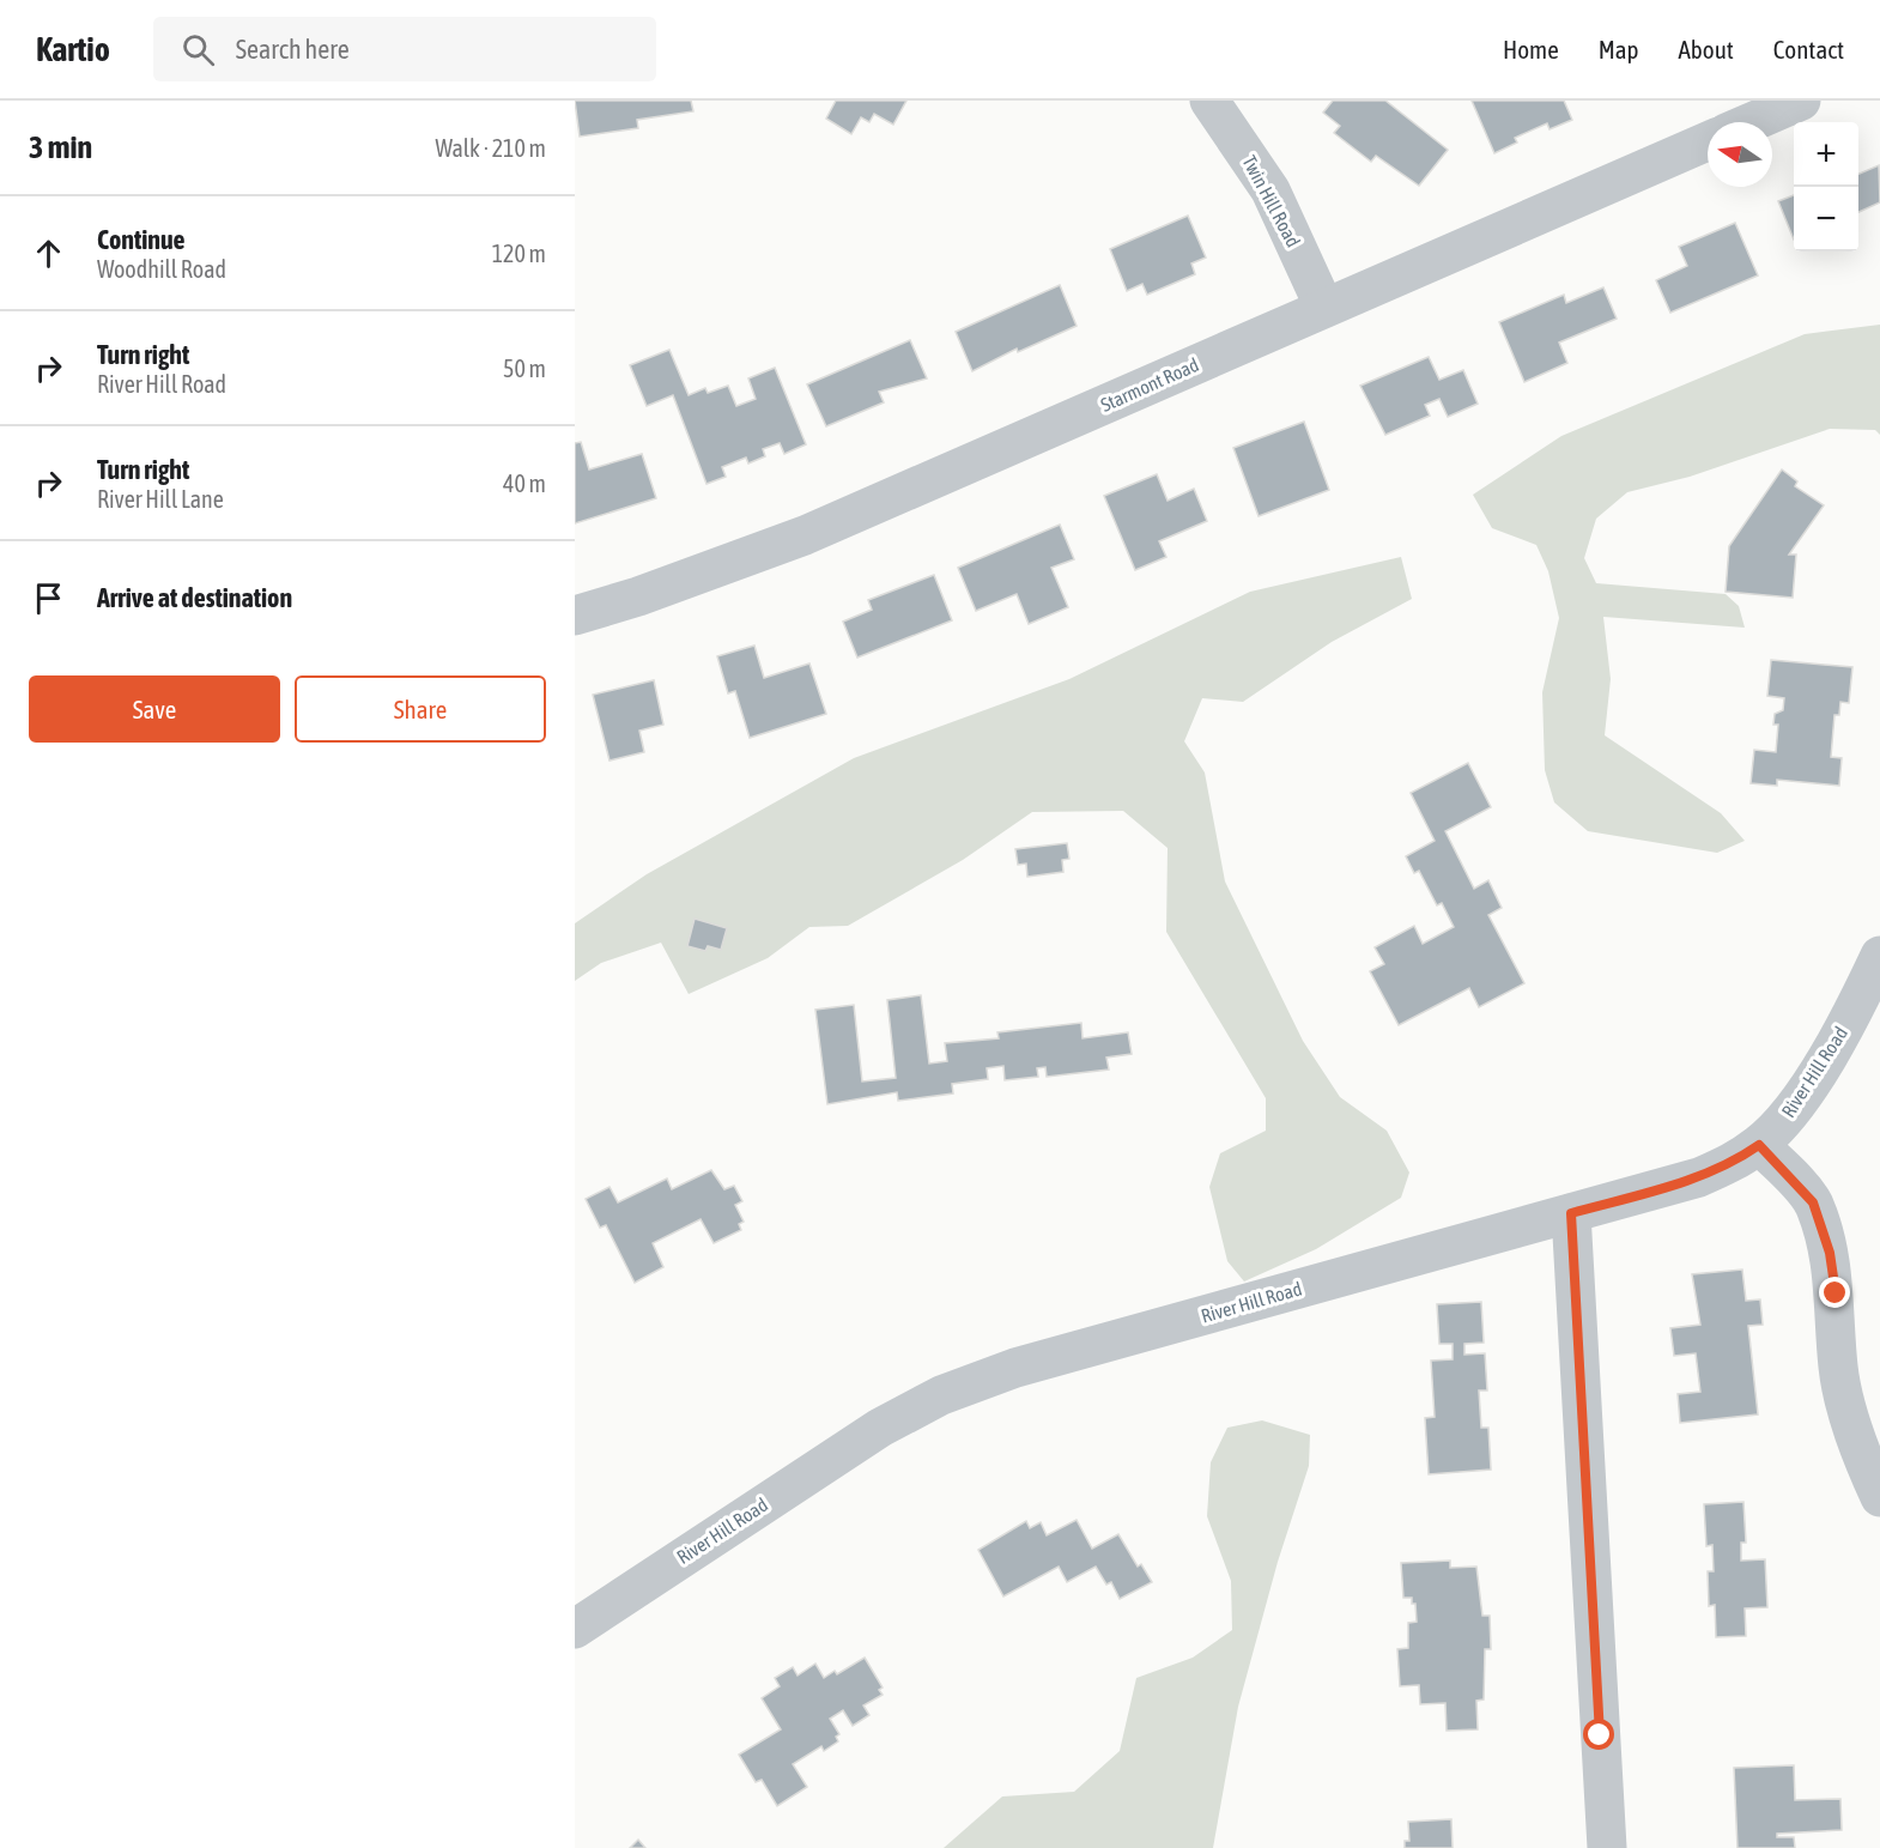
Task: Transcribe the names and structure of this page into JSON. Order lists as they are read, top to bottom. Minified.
{"streets":{"street":["Twin Hill Road","Starmont Road","River Hill Road"]},"crossings":[["Twin Hill Road","Starmont Road"]],"north":"left","page":{"header":"Kartio","search":"Search here","nav":["Home","Map","About","Contact"],"heading":["3 min","Walk · 210 m"],"map_buttons":["+","−"],"list":[["Continue","Woodhill Road","120 m"],["Turn right","River Hill Road","50 m"],["Turn right","River Hill Lane","40 m"],"Arrive at destination"],"buttons":["Save","Share"]}}
